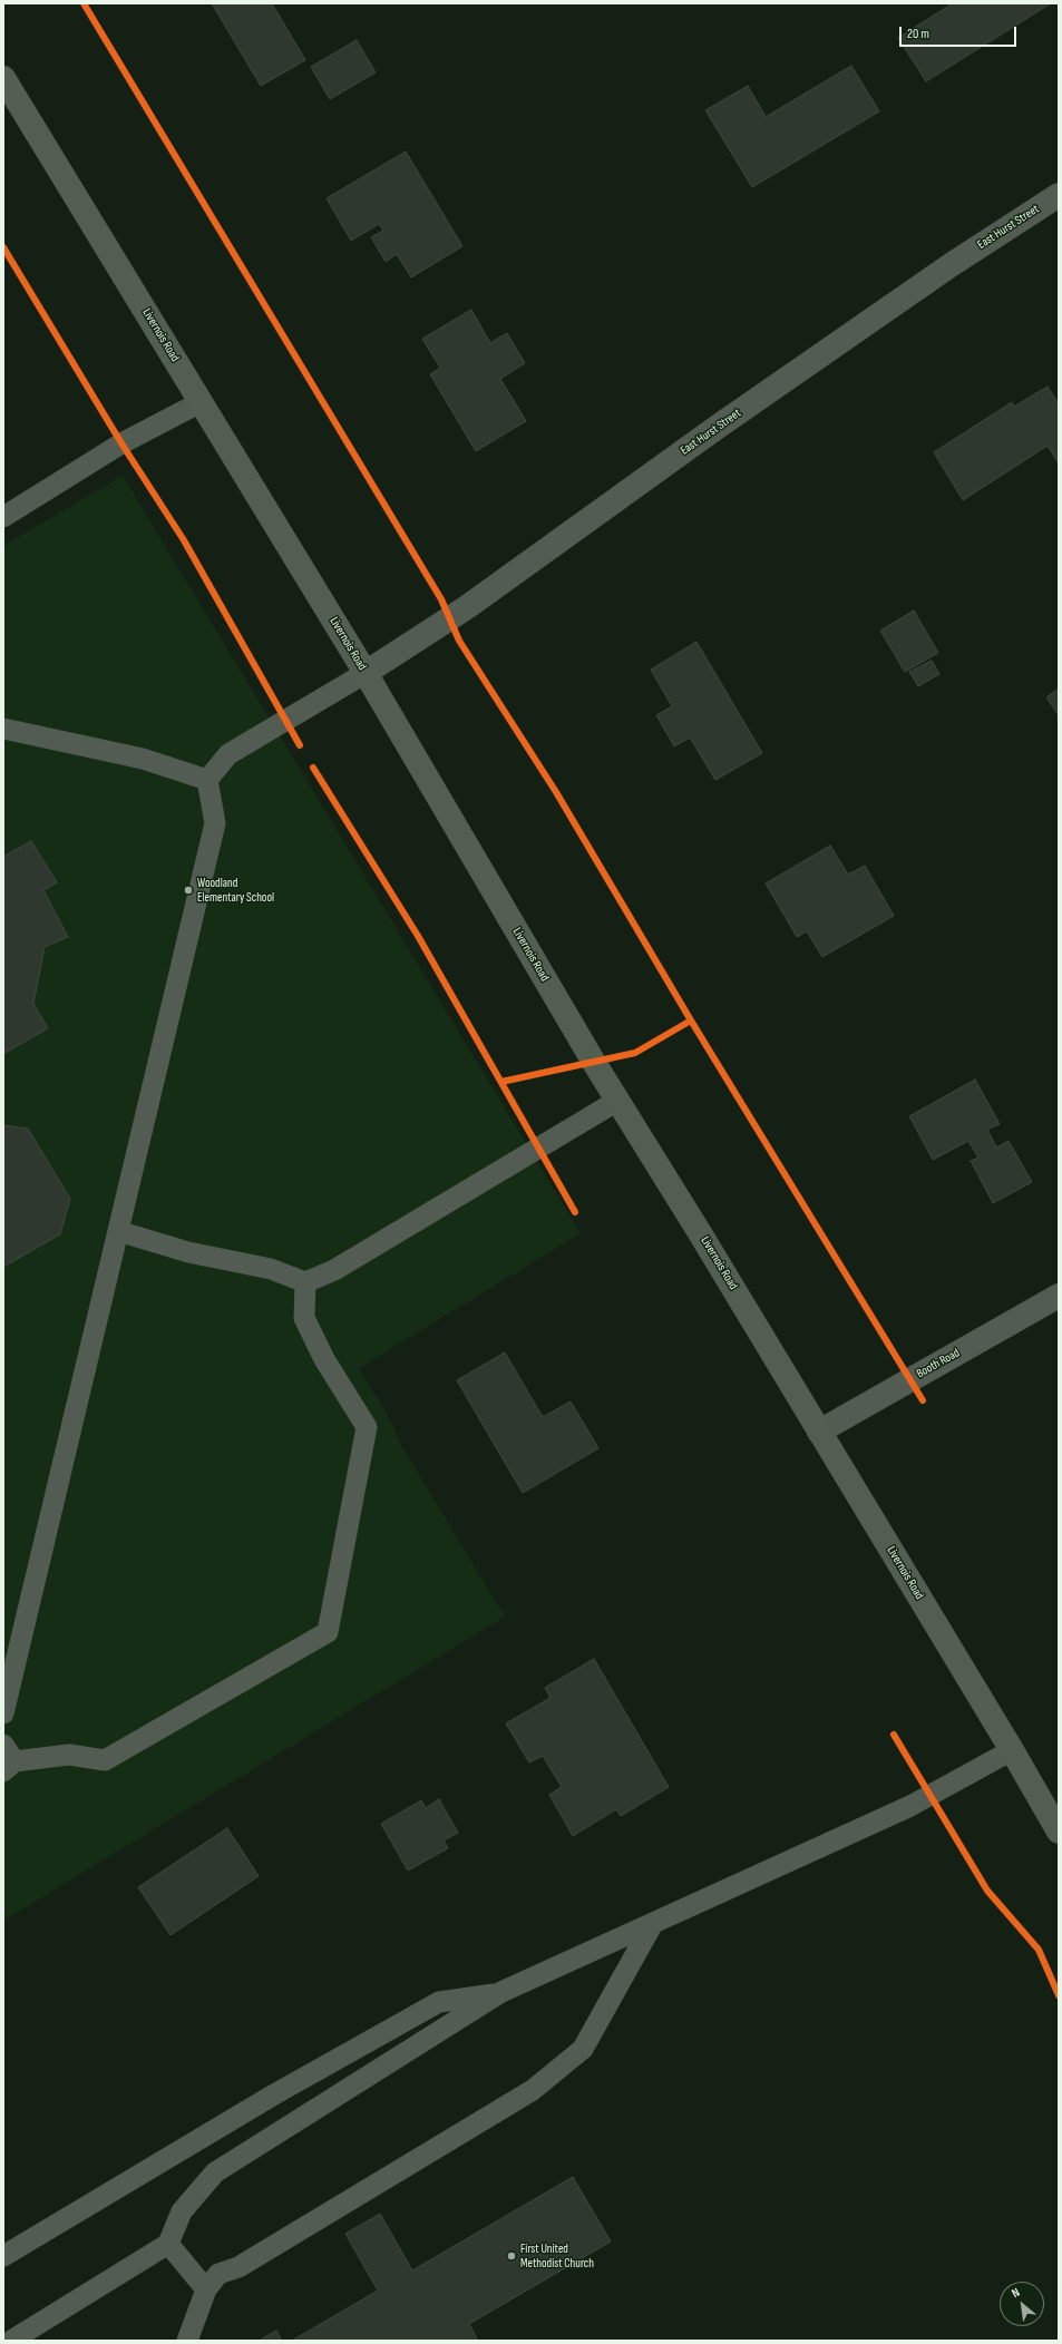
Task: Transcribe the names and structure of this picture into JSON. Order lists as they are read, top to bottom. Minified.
{"streets":{"street":["East Hurst Street","Livernois Road","Booth Road"]},"crossings":[["East Hurst Street","Livernois Road"],["Livernois Road","Booth Road"]],"places":["Woodland Elementary School","First United Methodist Church"],"scale_bar":"20 m","north":"top left"}
